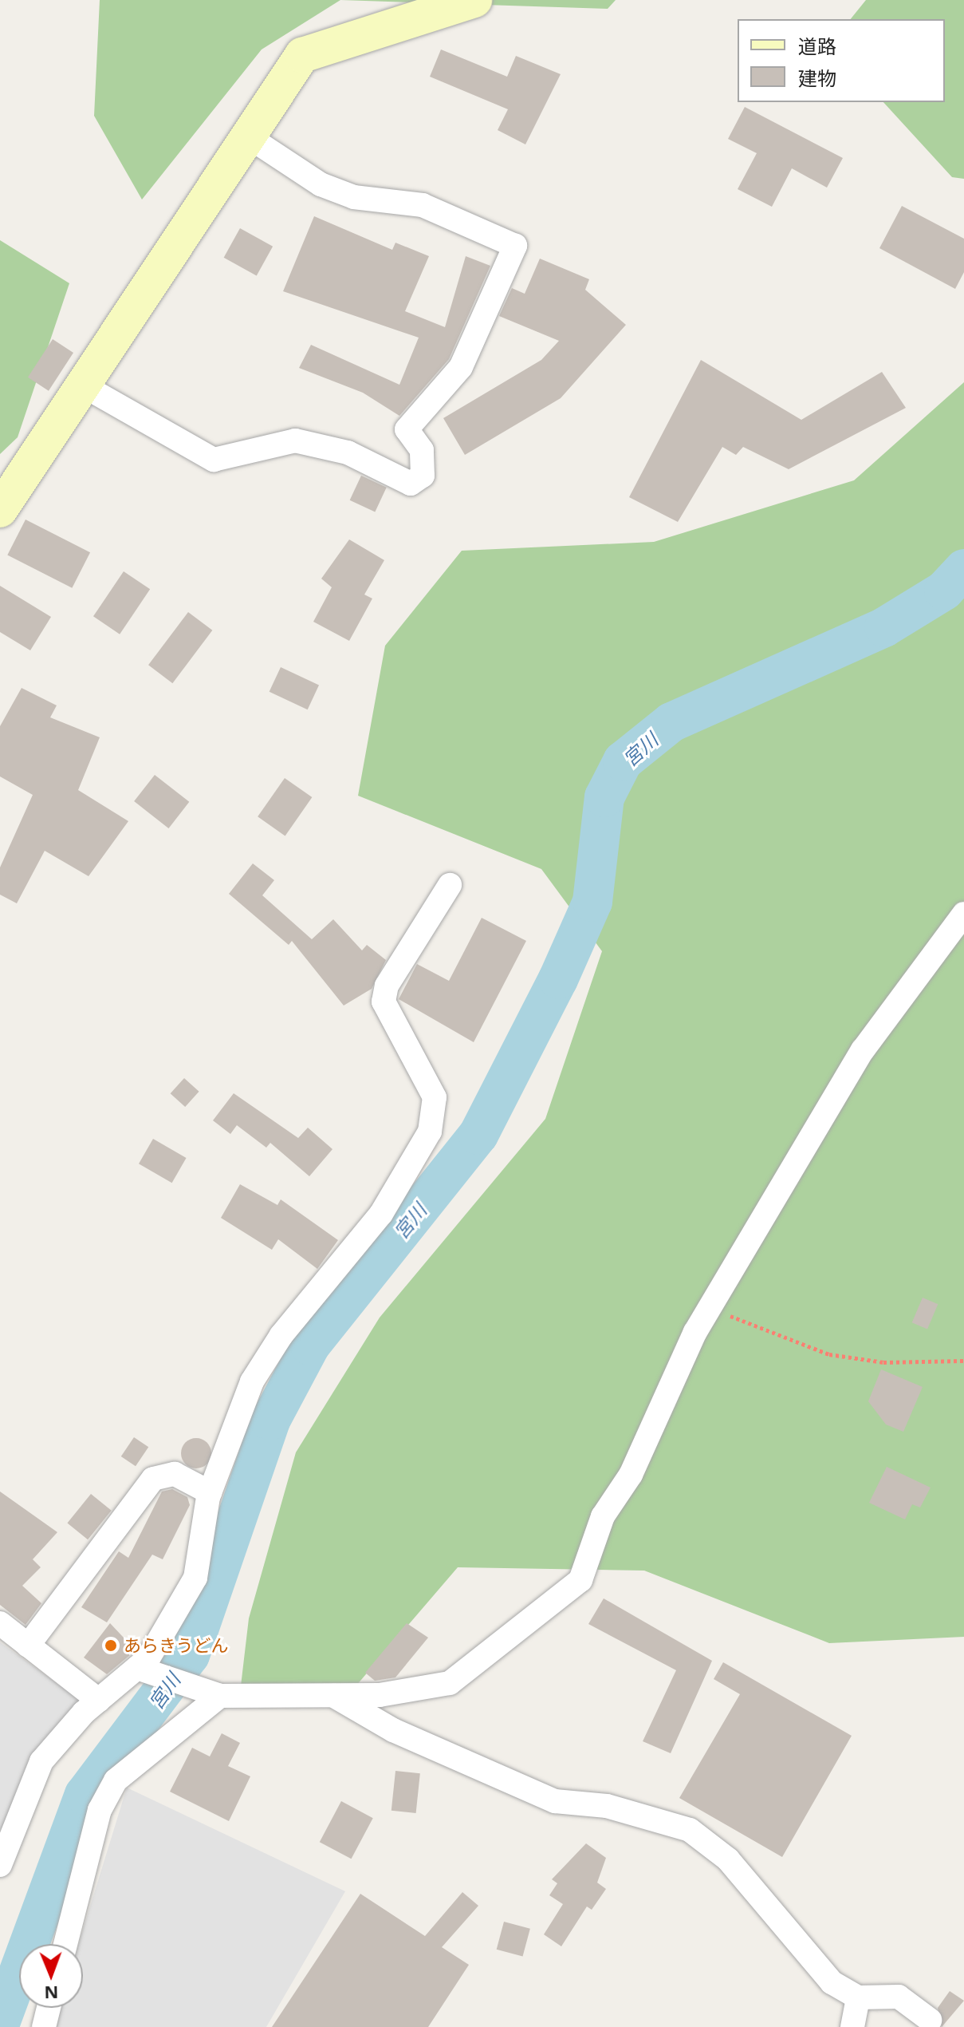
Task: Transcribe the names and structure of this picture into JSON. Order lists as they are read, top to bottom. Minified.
{"water":["宮川"],"places":["あらきうどん"],"legend":["道路","建物"],"north":"bottom"}
